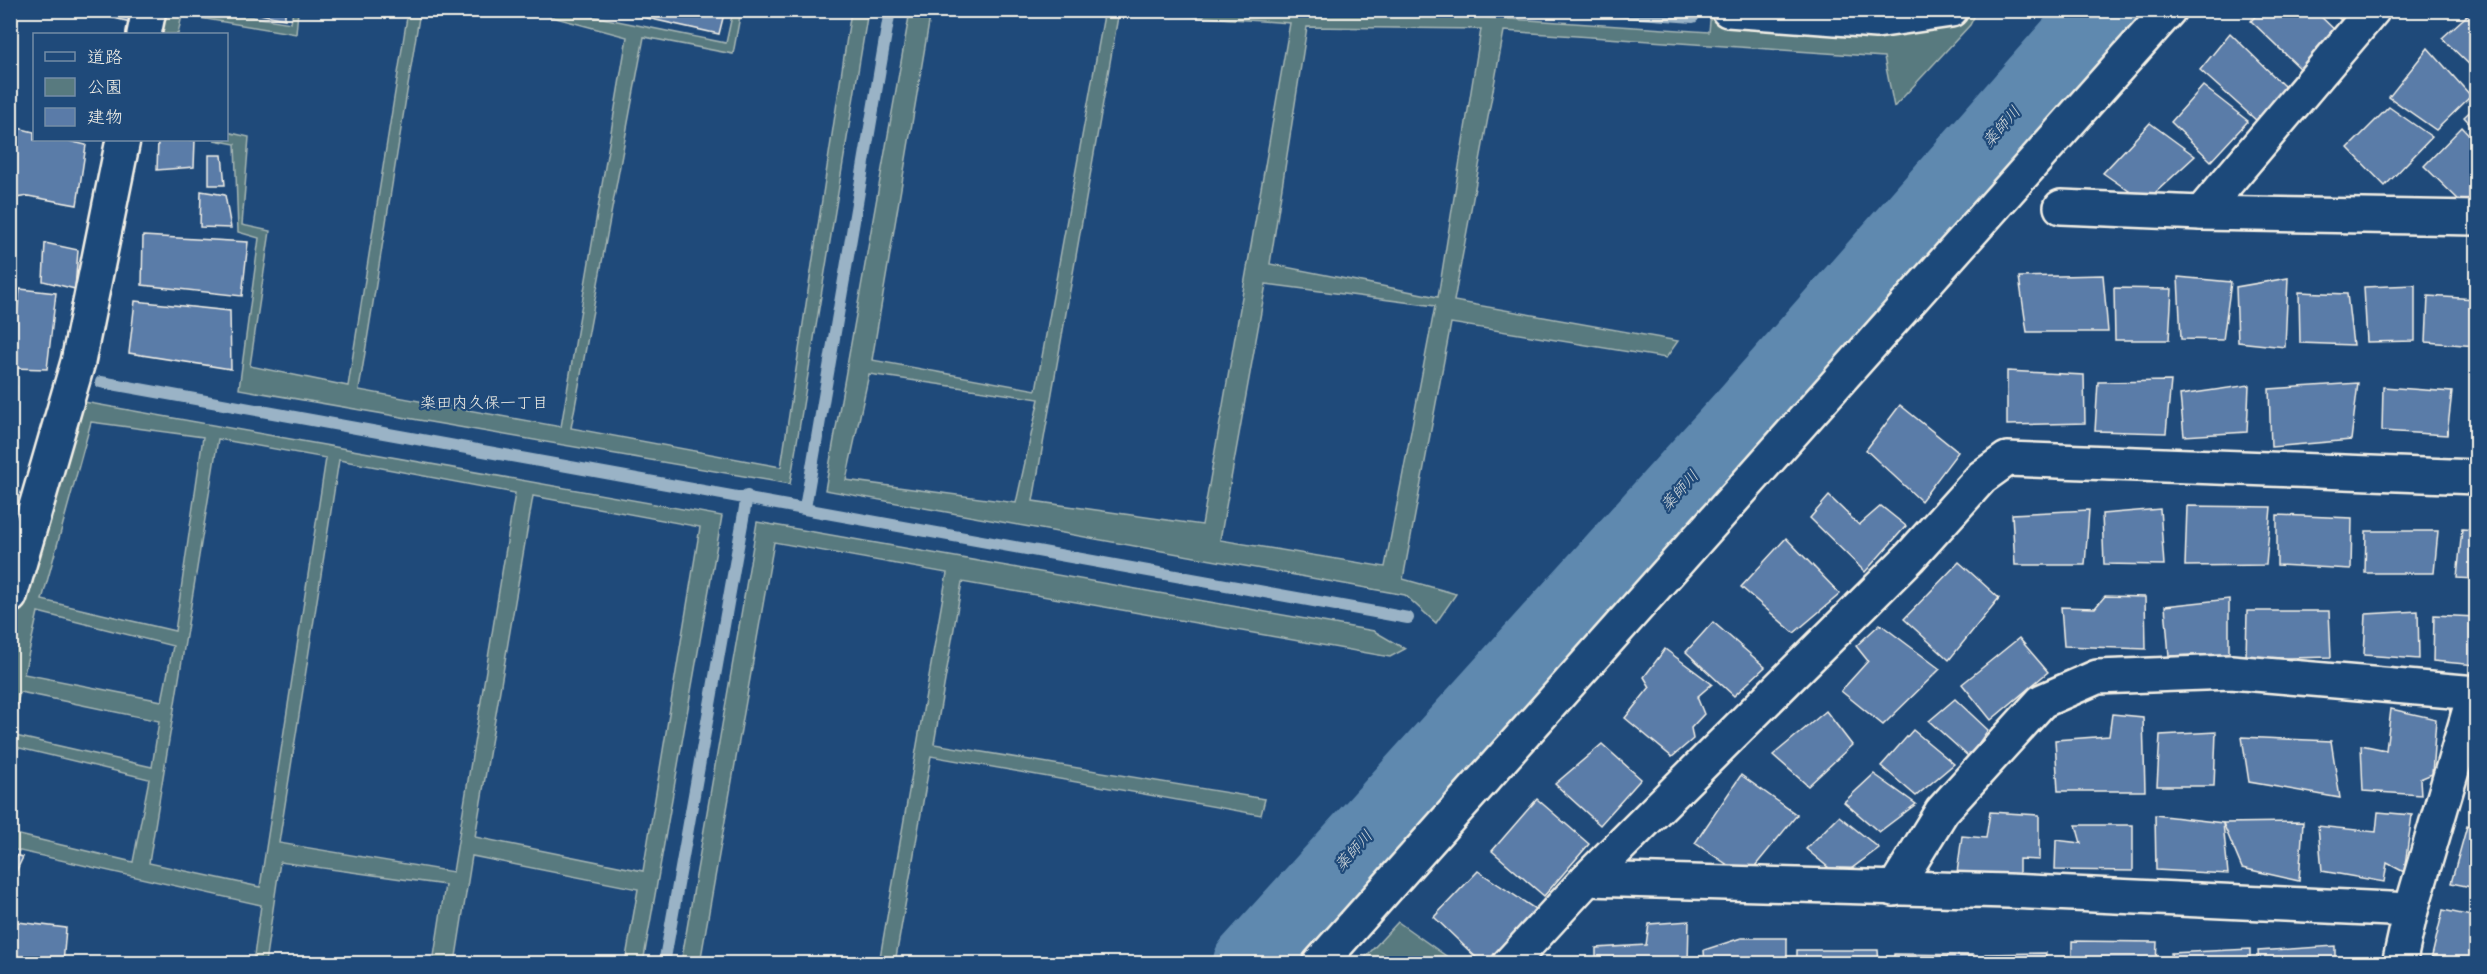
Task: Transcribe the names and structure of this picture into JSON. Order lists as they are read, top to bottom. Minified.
{"districts":["楽田内久保一丁目"],"water":["薬師川"],"legend":["道路","公園","建物"]}
